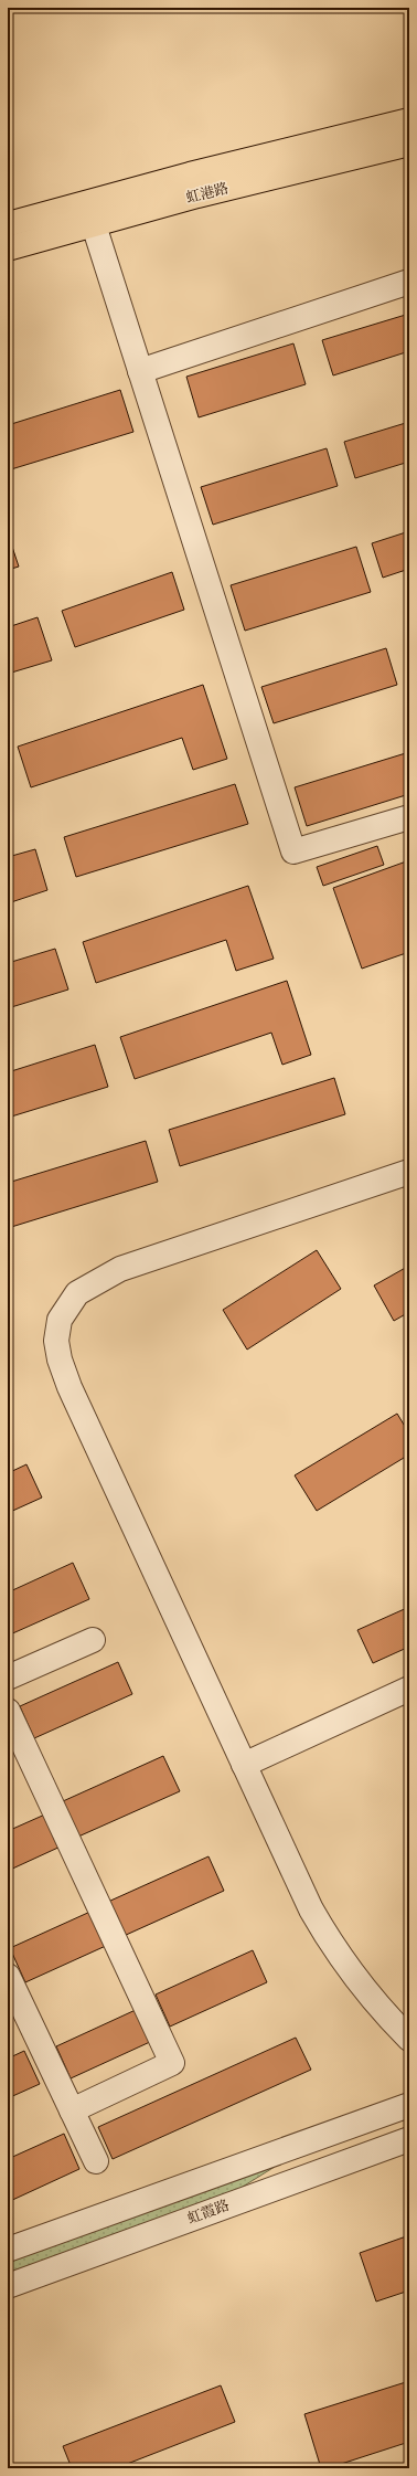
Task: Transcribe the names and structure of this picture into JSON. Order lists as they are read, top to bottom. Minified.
{"streets":{"highway":["虹港路"],"street":["虹霞路"]}}
